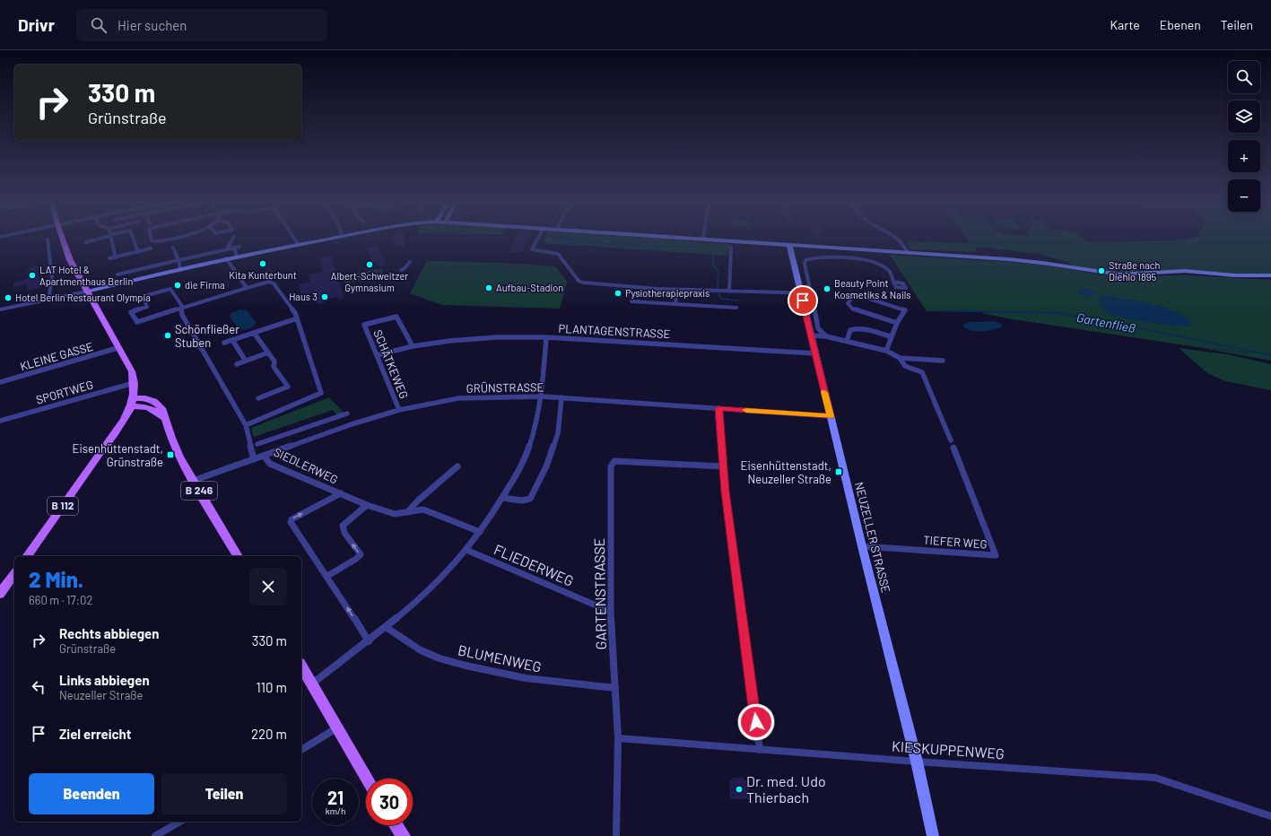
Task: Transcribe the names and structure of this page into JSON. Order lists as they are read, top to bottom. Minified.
{"streets":{"main road":["B 246","B 112","NEUZELLER STRASSE"],"street":["PLANTAGENSTRASSE","KLEINE GASSE","SCHÄTKEWEG","GRÜNSTRASSE","SPORTWEG","SIEDLERWEG","TIEFER WEG","FLIEDERWEG","GARTENSTRASSE","BLUMENWEG","KIESKUPPENWEG"]},"crossings":[["PLANTAGENSTRASSE","SCHÄTKEWEG"],["PLANTAGENSTRASSE","NEUZELLER STRASSE"],["KLEINE GASSE","B 112"],["SCHÄTKEWEG","GRÜNSTRASSE"],["GRÜNSTRASSE","SIEDLERWEG"],["GRÜNSTRASSE","B 246"],["GRÜNSTRASSE","NEUZELLER STRASSE"],["SPORTWEG","B 112"],["B 246","B 112"],["NEUZELLER STRASSE","TIEFER WEG"],["NEUZELLER STRASSE","KIESKUPPENWEG"],["FLIEDERWEG","GARTENSTRASSE"],["GARTENSTRASSE","BLUMENWEG"],["GARTENSTRASSE","KIESKUPPENWEG"]],"water":["Gartenfließ"],"places":{"other":["Kita Kunterbunt","Albert-Schweitzer Gymnasium","Straße nach Diehlo 1895","LAT Hotel & Apartmenthaus Berlin","die Firma","Aufbau-Stadion","Beauty Point Kosmetiks & Nails","Pysiotherapiepraxis","Haus 3","Hotel Berlin Restaurant Olympia","Schönfließer Stuben","Dr. med. Udo Thierbach"],"transit":["Eisenhüttenstadt, Grünstraße","Eisenhüttenstadt, Neuzeller Straße"]},"page":{"header":"Drivr","search":"Hier suchen","nav":["Karte","Ebenen","Teilen"],"map_buttons":["+","−"],"turn":["330 m","Grünstraße"],"heading":["2 Min.","660 m · 17:02"],"list":[{"name":"Rechts abbiegen","note":"Grünstraße","value":"330 m"},{"name":"Links abbiegen","note":"Neuzeller Straße","value":"110 m"},{"name":"Ziel erreicht","value":"220 m"}],"buttons":["Beenden","Teilen"],"speed":"21 km/h","limit":"30"}}
